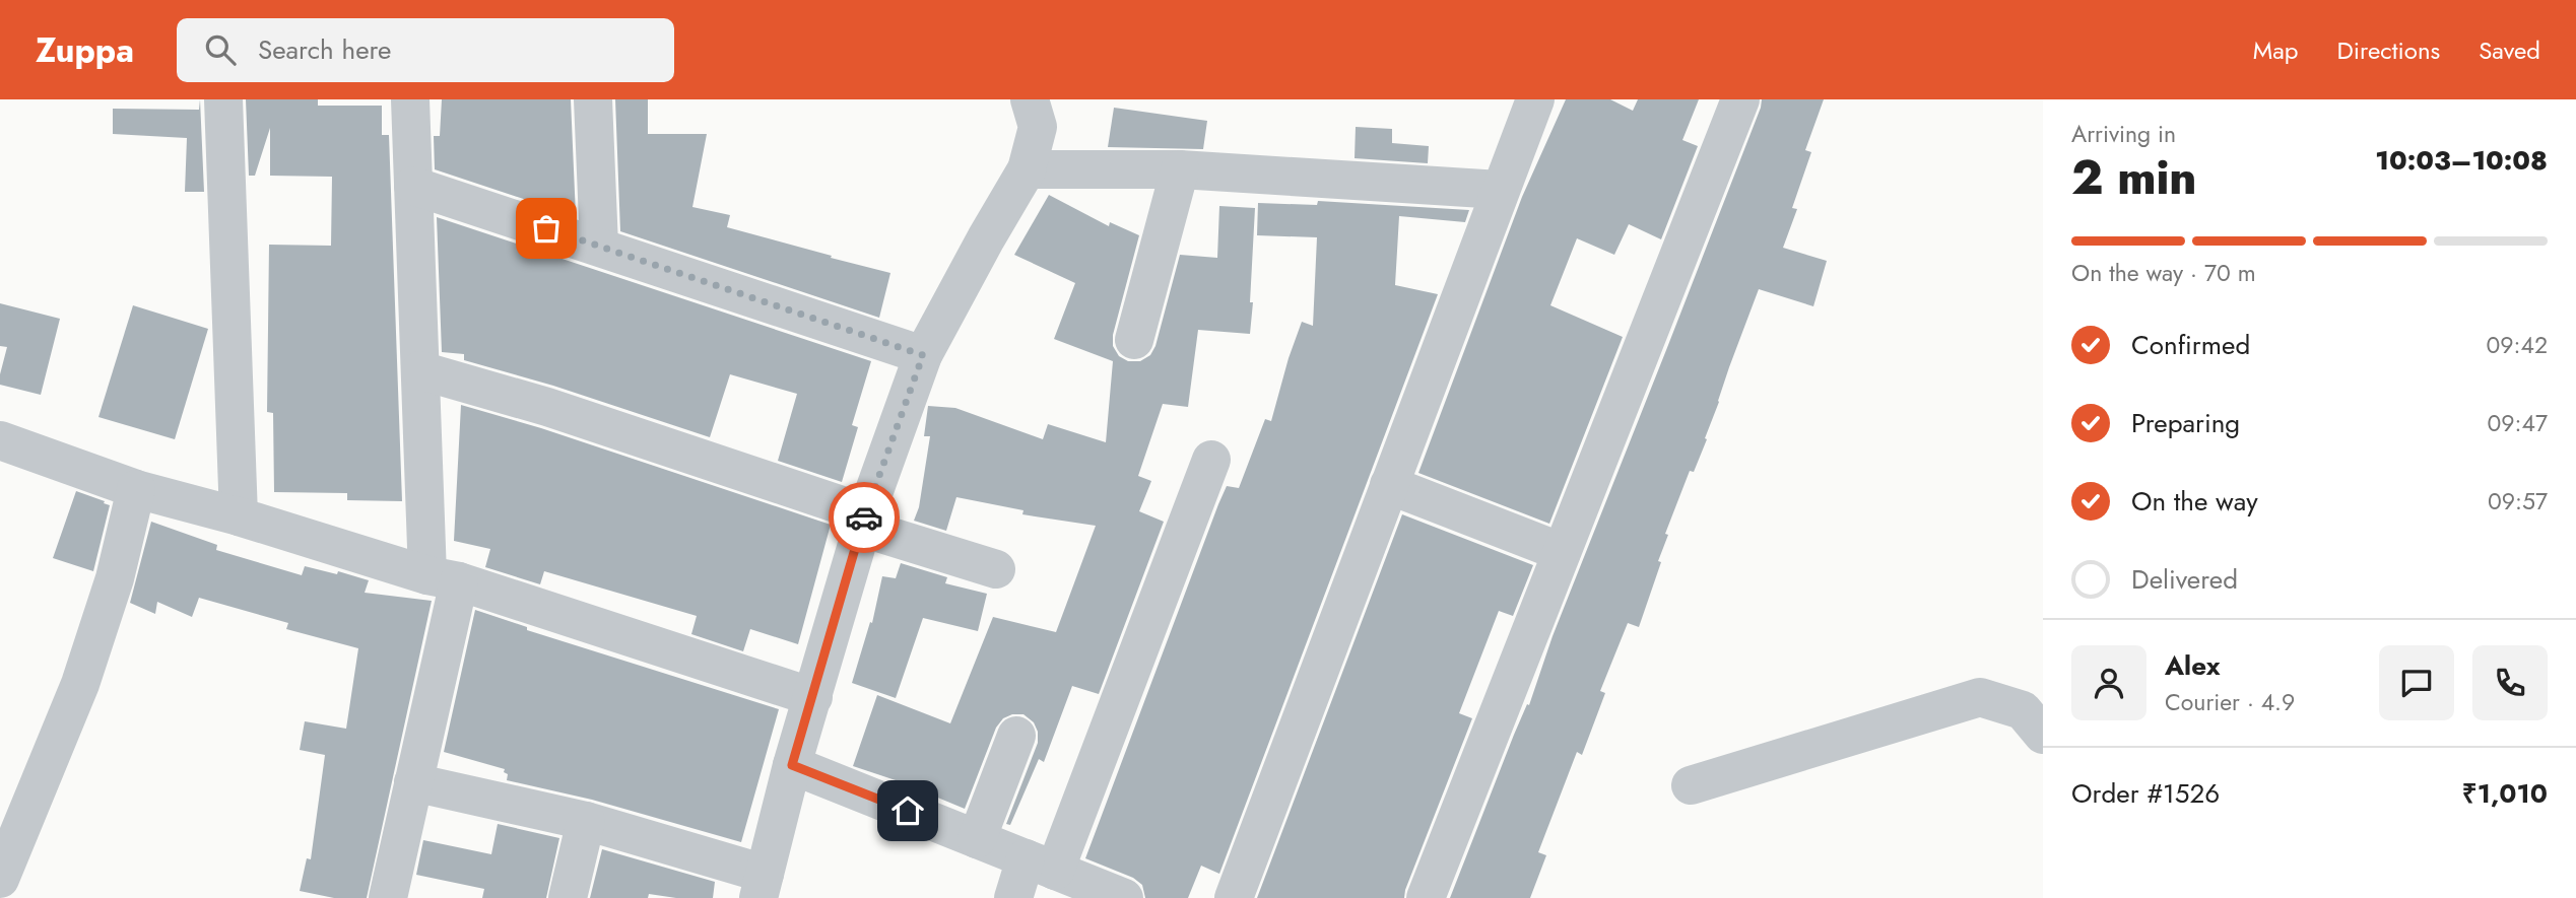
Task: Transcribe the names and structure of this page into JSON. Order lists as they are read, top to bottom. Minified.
{"page":{"header":"Zuppa","search":"Search here","nav":["Map","Directions","Saved"],"heading":["2 min","Arriving in","10:03–10:08"],"panel":["Alex","Courier · 4.9","Order #1526","₹1,010"],"bar":"On the way · 70 m","list":[["Confirmed","09:42"],["Preparing","09:47"],["On the way","09:57"],"Delivered"]}}
